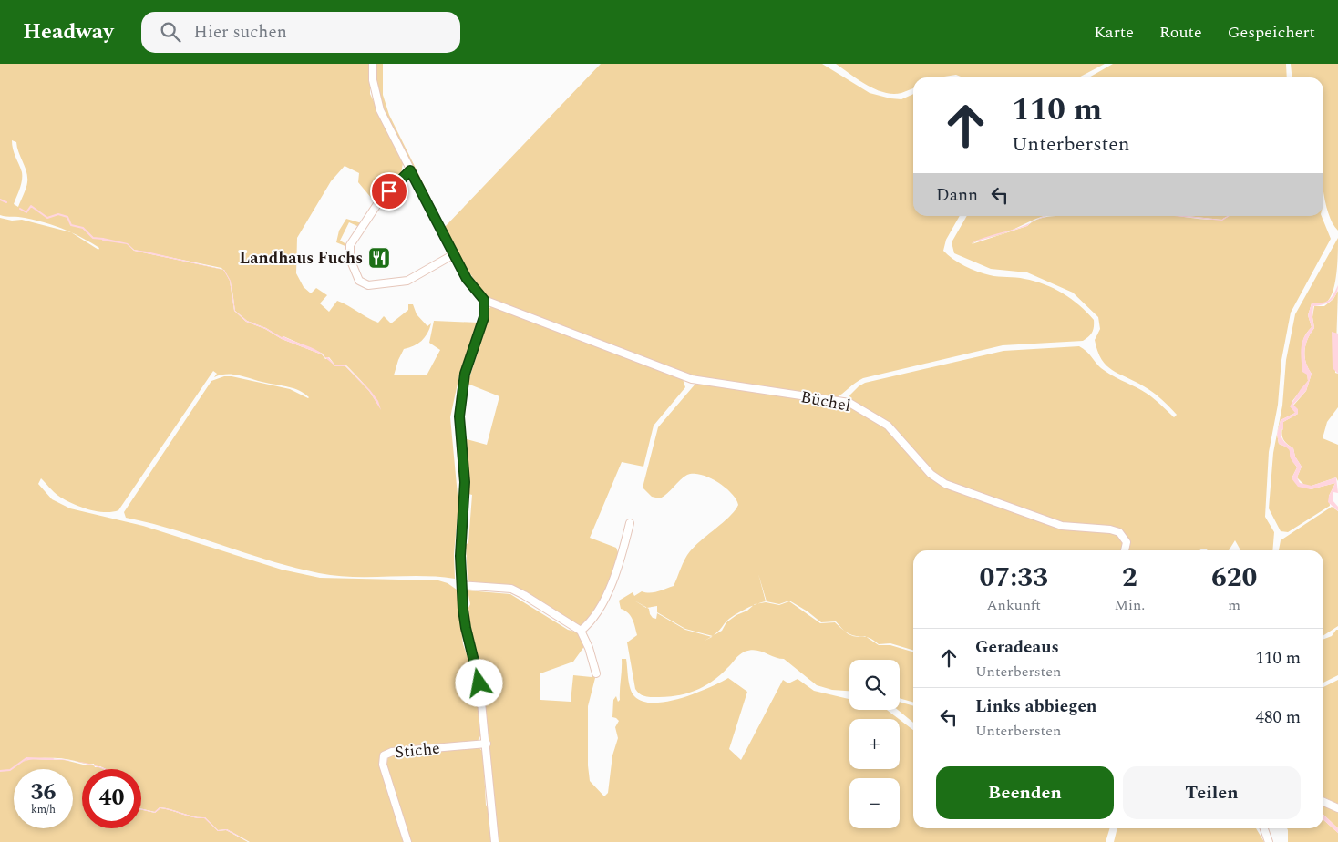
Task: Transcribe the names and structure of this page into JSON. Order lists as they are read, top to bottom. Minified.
{"streets":{"street":["Büchel","Stiche"]},"places":{"restaurant":["Landhaus Fuchs"]},"page":{"header":"Headway","search":"Hier suchen","nav":["Karte","Route","Gespeichert"],"turn":["110 m","Unterbersten"],"then":"Dann","eta":["07:33","Ankunft","2","Min.","620","m"],"list":[{"name":"Geradeaus","note":"Unterbersten","value":"110 m"},{"name":"Links abbiegen","note":"Unterbersten","value":"480 m"}],"map_buttons":["+","−"],"buttons":["Beenden","Teilen"],"speed":"36 km/h","limit":"40"}}
